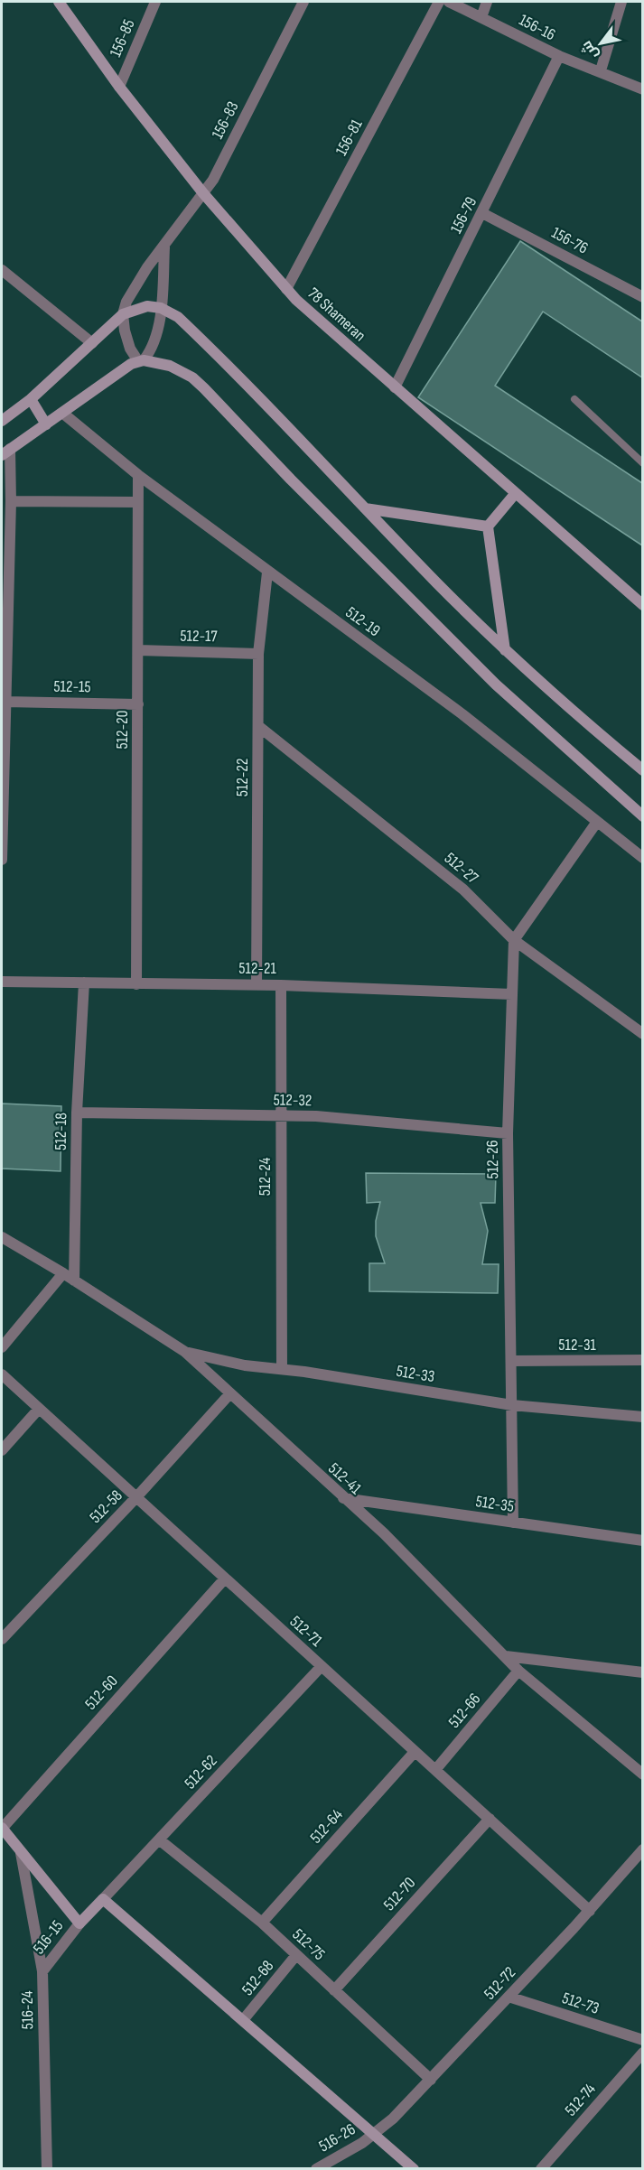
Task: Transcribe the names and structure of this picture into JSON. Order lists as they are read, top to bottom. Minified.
{"streets":{"main road":["78 Shameran"],"street":["156-16","156-85","156-83","156-81","156-79","156-76","512-19","512-17","512-15","512-20","512-22","512-27","512-21","512-32","512-18","512-26","512-24","512-31","512-33","512-41","512-35","512-58","512-71","512-60","512-66","512-62","512-64","512-70","516-15","512-75","512-68","512-72","512-73","516-24","512-74","516-26"]},"crossings":[["156-16","156-79"],["156-85","78 Shameran"],["156-83","78 Shameran"],["156-81","78 Shameran"],["156-79","156-76"],["156-79","78 Shameran"],["512-19","512-20"],["512-19","512-22"],["512-17","512-20"],["512-17","512-22"],["512-15","512-20"],["512-20","512-21"],["512-22","512-27"],["512-22","512-21"],["512-27","512-26"],["512-21","512-18"],["512-21","512-26"],["512-21","512-24"],["512-32","512-18"],["512-32","512-26"],["512-32","512-24"],["512-18","512-41"],["512-26","512-31"],["512-26","512-33"],["512-26","512-35"],["512-24","512-33"],["512-33","512-41"],["512-41","512-35"],["512-41","512-58"],["512-41","512-66"],["512-58","512-71"],["512-71","512-60"],["512-71","512-66"],["512-71","512-62"],["512-71","512-64"],["512-71","512-70"],["512-71","512-72"],["512-62","512-75"],["512-64","512-75"],["512-70","512-75"],["516-15","516-24"],["512-75","512-68"],["512-75","512-72"],["512-72","512-73"],["512-72","516-26"]],"north":"bottom left"}
